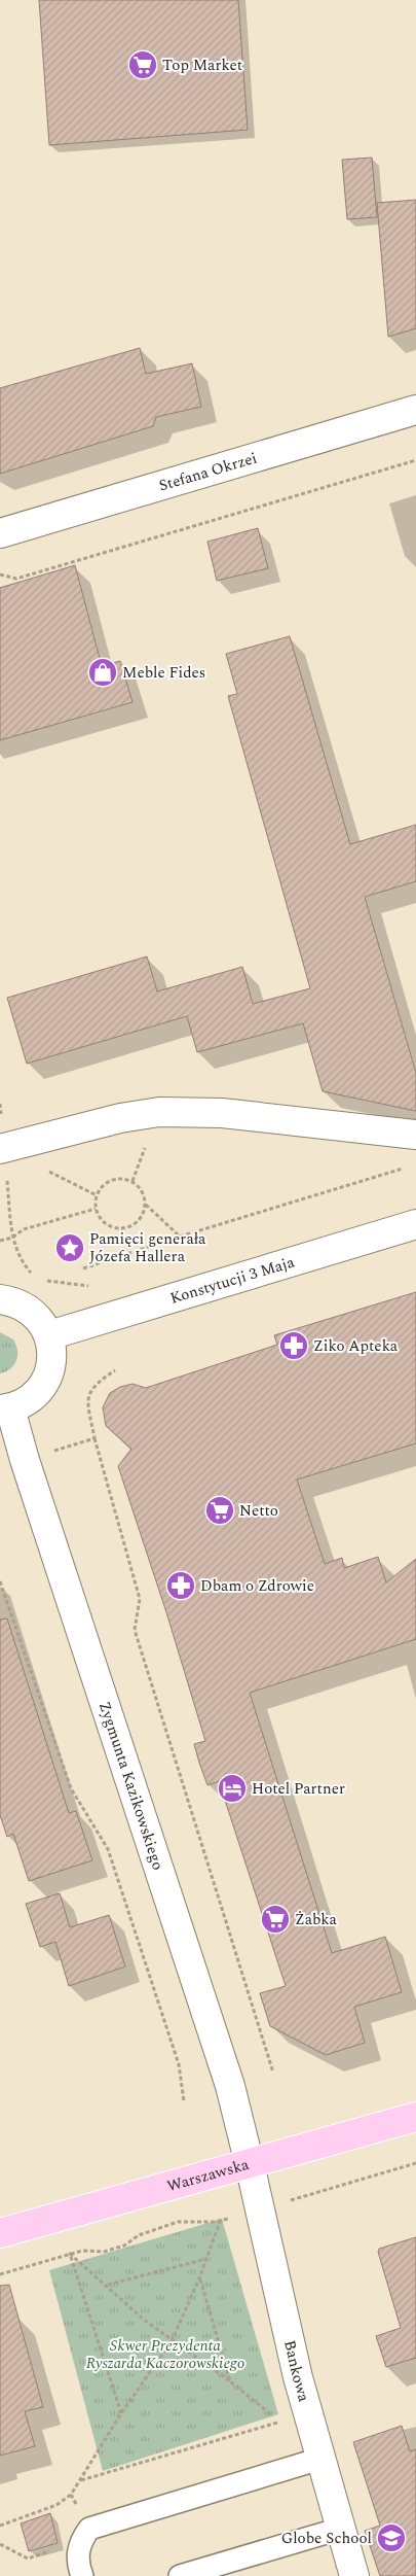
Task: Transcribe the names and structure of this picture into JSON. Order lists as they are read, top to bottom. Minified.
{"streets":{"main road":["Warszawska"],"street":["Stefana Okrzei","Konstytucji 3 Maja","Zygmunta Kazikowskiego","Bankowa"]},"crossings":[["Zygmunta Kazikowskiego","Warszawska"],["Zygmunta Kazikowskiego","Bankowa"],["Warszawska","Bankowa"]],"parks":["Skwer Prezydenta Ryszarda Kaczorowskiego"],"places":{"supermarket":["Top Market","Netto","Żabka"],"shop":["Meble Fides"],"place":["Pamięci generała Józefa Hallera"],"pharmacy":["Ziko Apteka","Dbam o Zdrowie"],"hotel":["Hotel Partner"],"school or university":["Globe School"]}}
